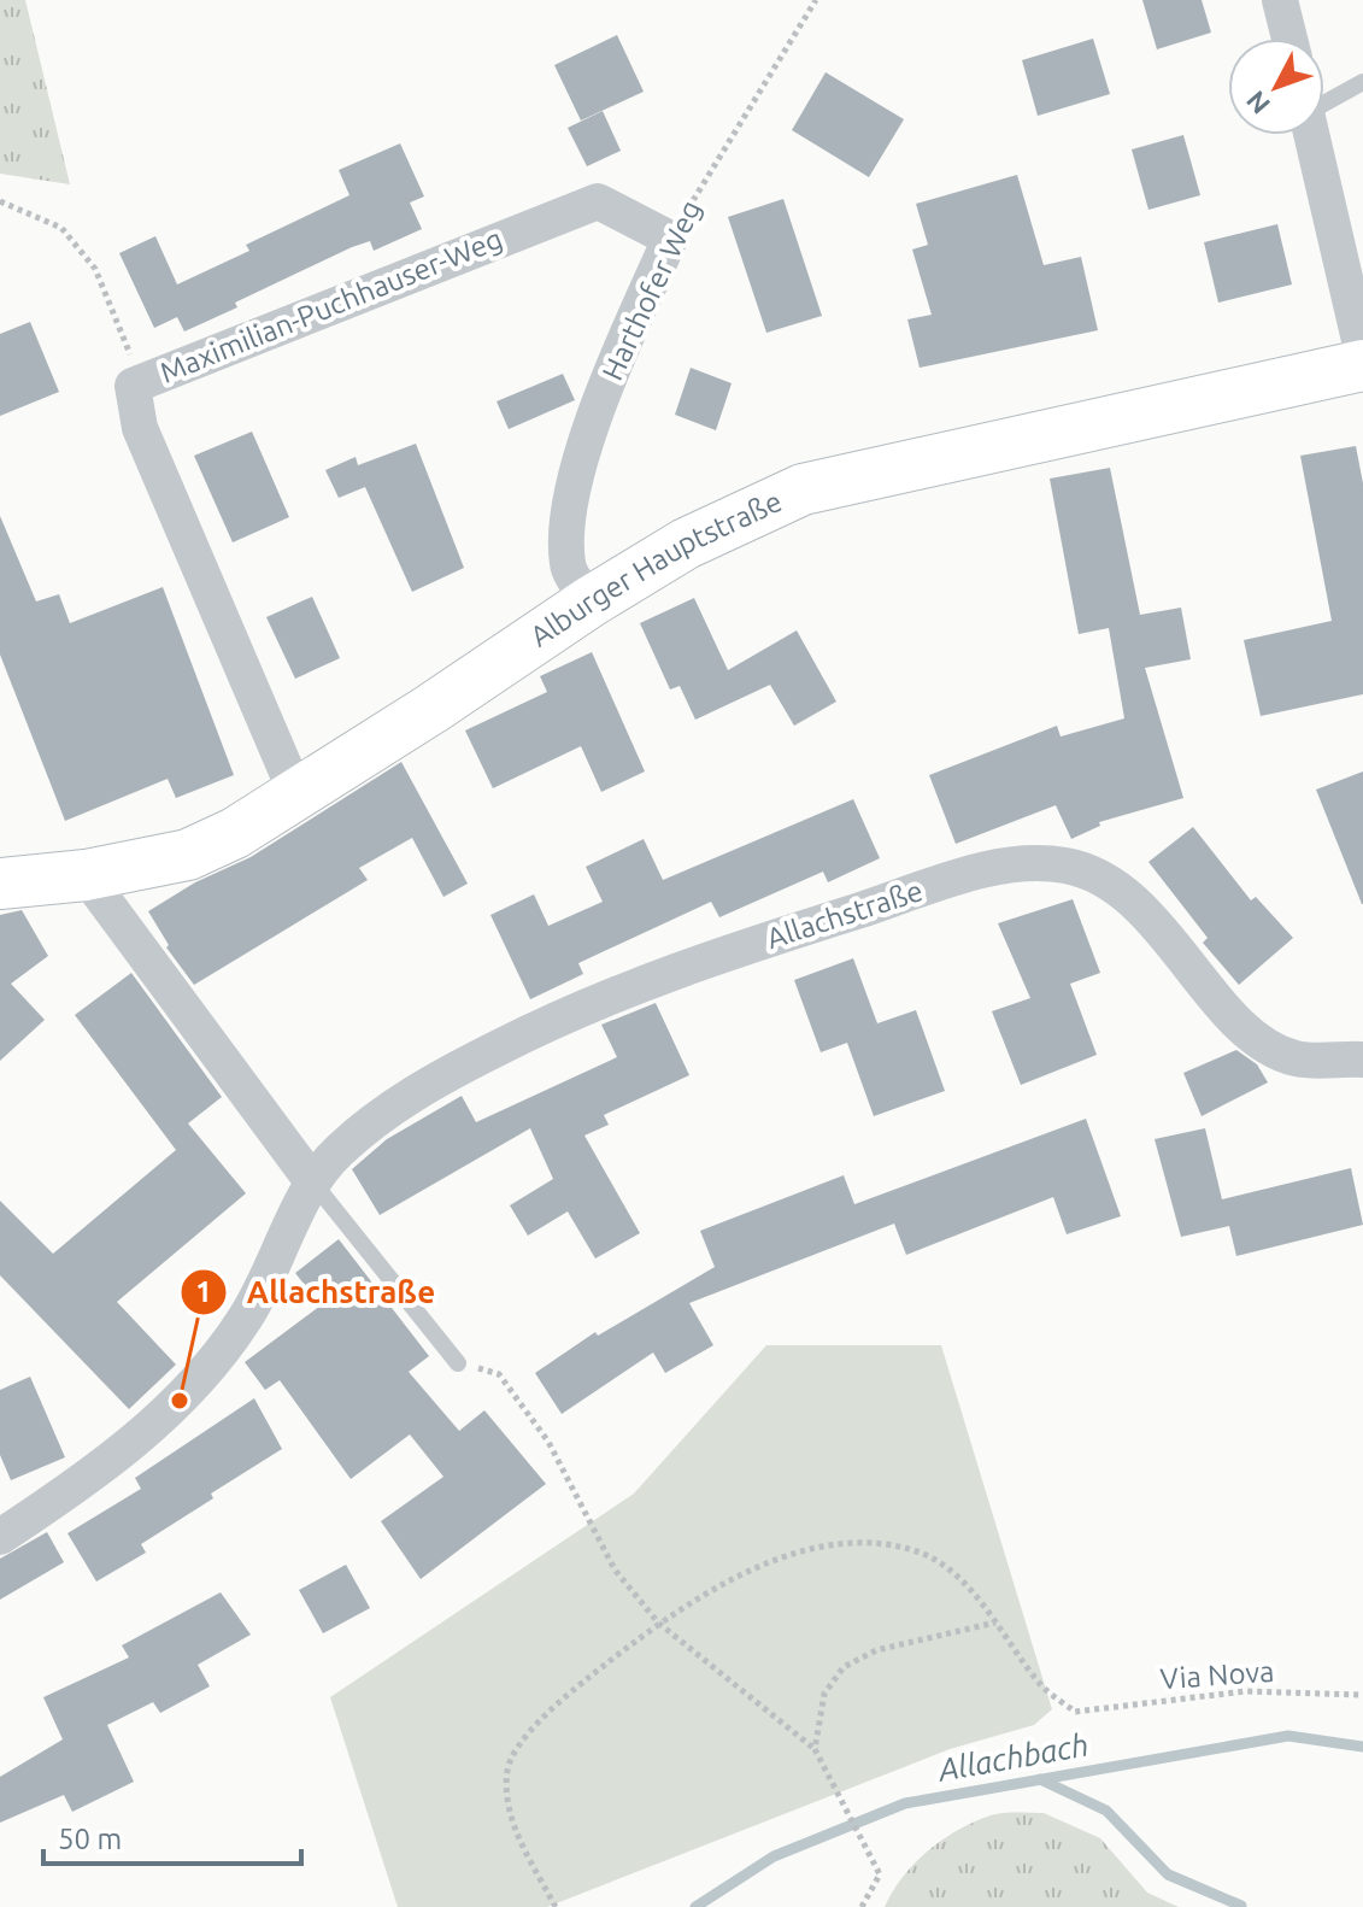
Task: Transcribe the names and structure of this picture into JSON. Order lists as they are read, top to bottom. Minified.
{"streets":{"street":["Harthofer Weg","Maximilian-Puchhauser-Weg","Alburger Hauptstraße","Allachstraße"],"path":["Via Nova"]},"crossings":[["Harthofer Weg","Maximilian-Puchhauser-Weg"],["Harthofer Weg","Alburger Hauptstraße"],["Maximilian-Puchhauser-Weg","Alburger Hauptstraße"]],"water":["Allachbach"],"places":["Allachstraße"],"scale_bar":"50 m","north":"bottom left"}
